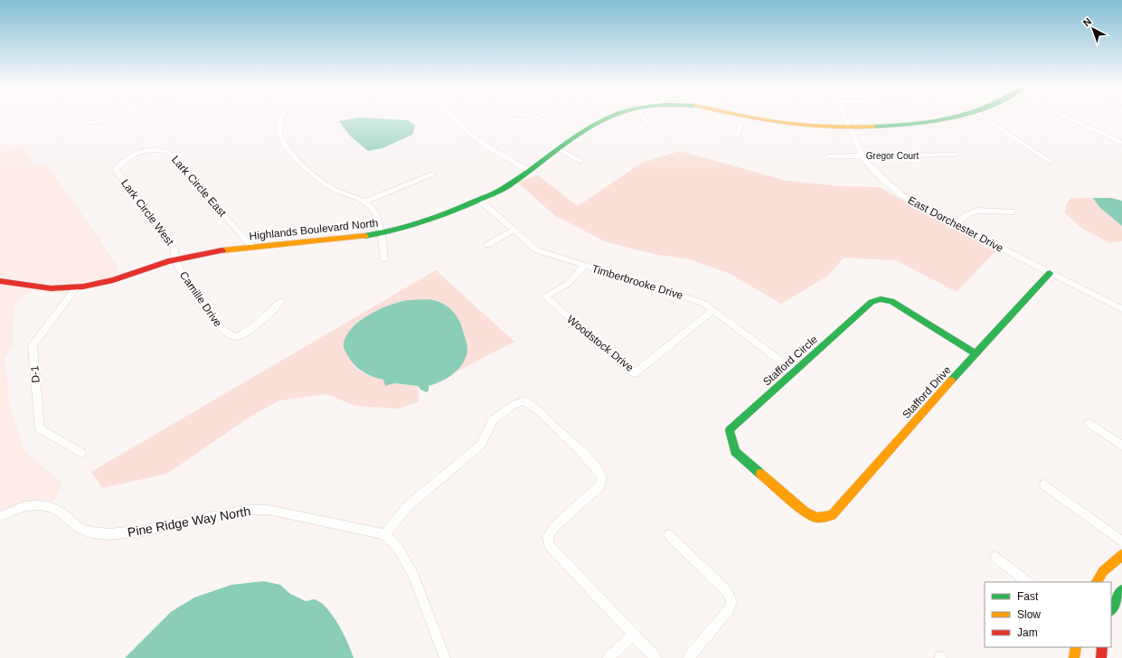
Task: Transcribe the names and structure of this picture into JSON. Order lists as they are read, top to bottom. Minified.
{"streets":{"street":["Gregor Court","Lark Circle East","Lark Circle West","East Dorchester Drive","Highlands Boulevard North","Timberbrooke Drive","Camille Drive","Woodstock Drive","Stafford Circle","D-1","Stafford Drive","Pine Ridge Way North"]},"crossings":[["Gregor Court","East Dorchester Drive"],["Lark Circle East","Lark Circle West"],["Lark Circle East","Highlands Boulevard North"],["Lark Circle West","Highlands Boulevard North"],["Lark Circle West","Camille Drive"],["East Dorchester Drive","Highlands Boulevard North"],["East Dorchester Drive","Stafford Drive"],["Highlands Boulevard North","Timberbrooke Drive"],["Highlands Boulevard North","Camille Drive"],["Highlands Boulevard North","D-1"],["Timberbrooke Drive","Woodstock Drive"],["Timberbrooke Drive","Stafford Circle"],["Stafford Circle","Stafford Drive"]],"legend":["Fast","Slow","Jam"],"north":"top left"}
